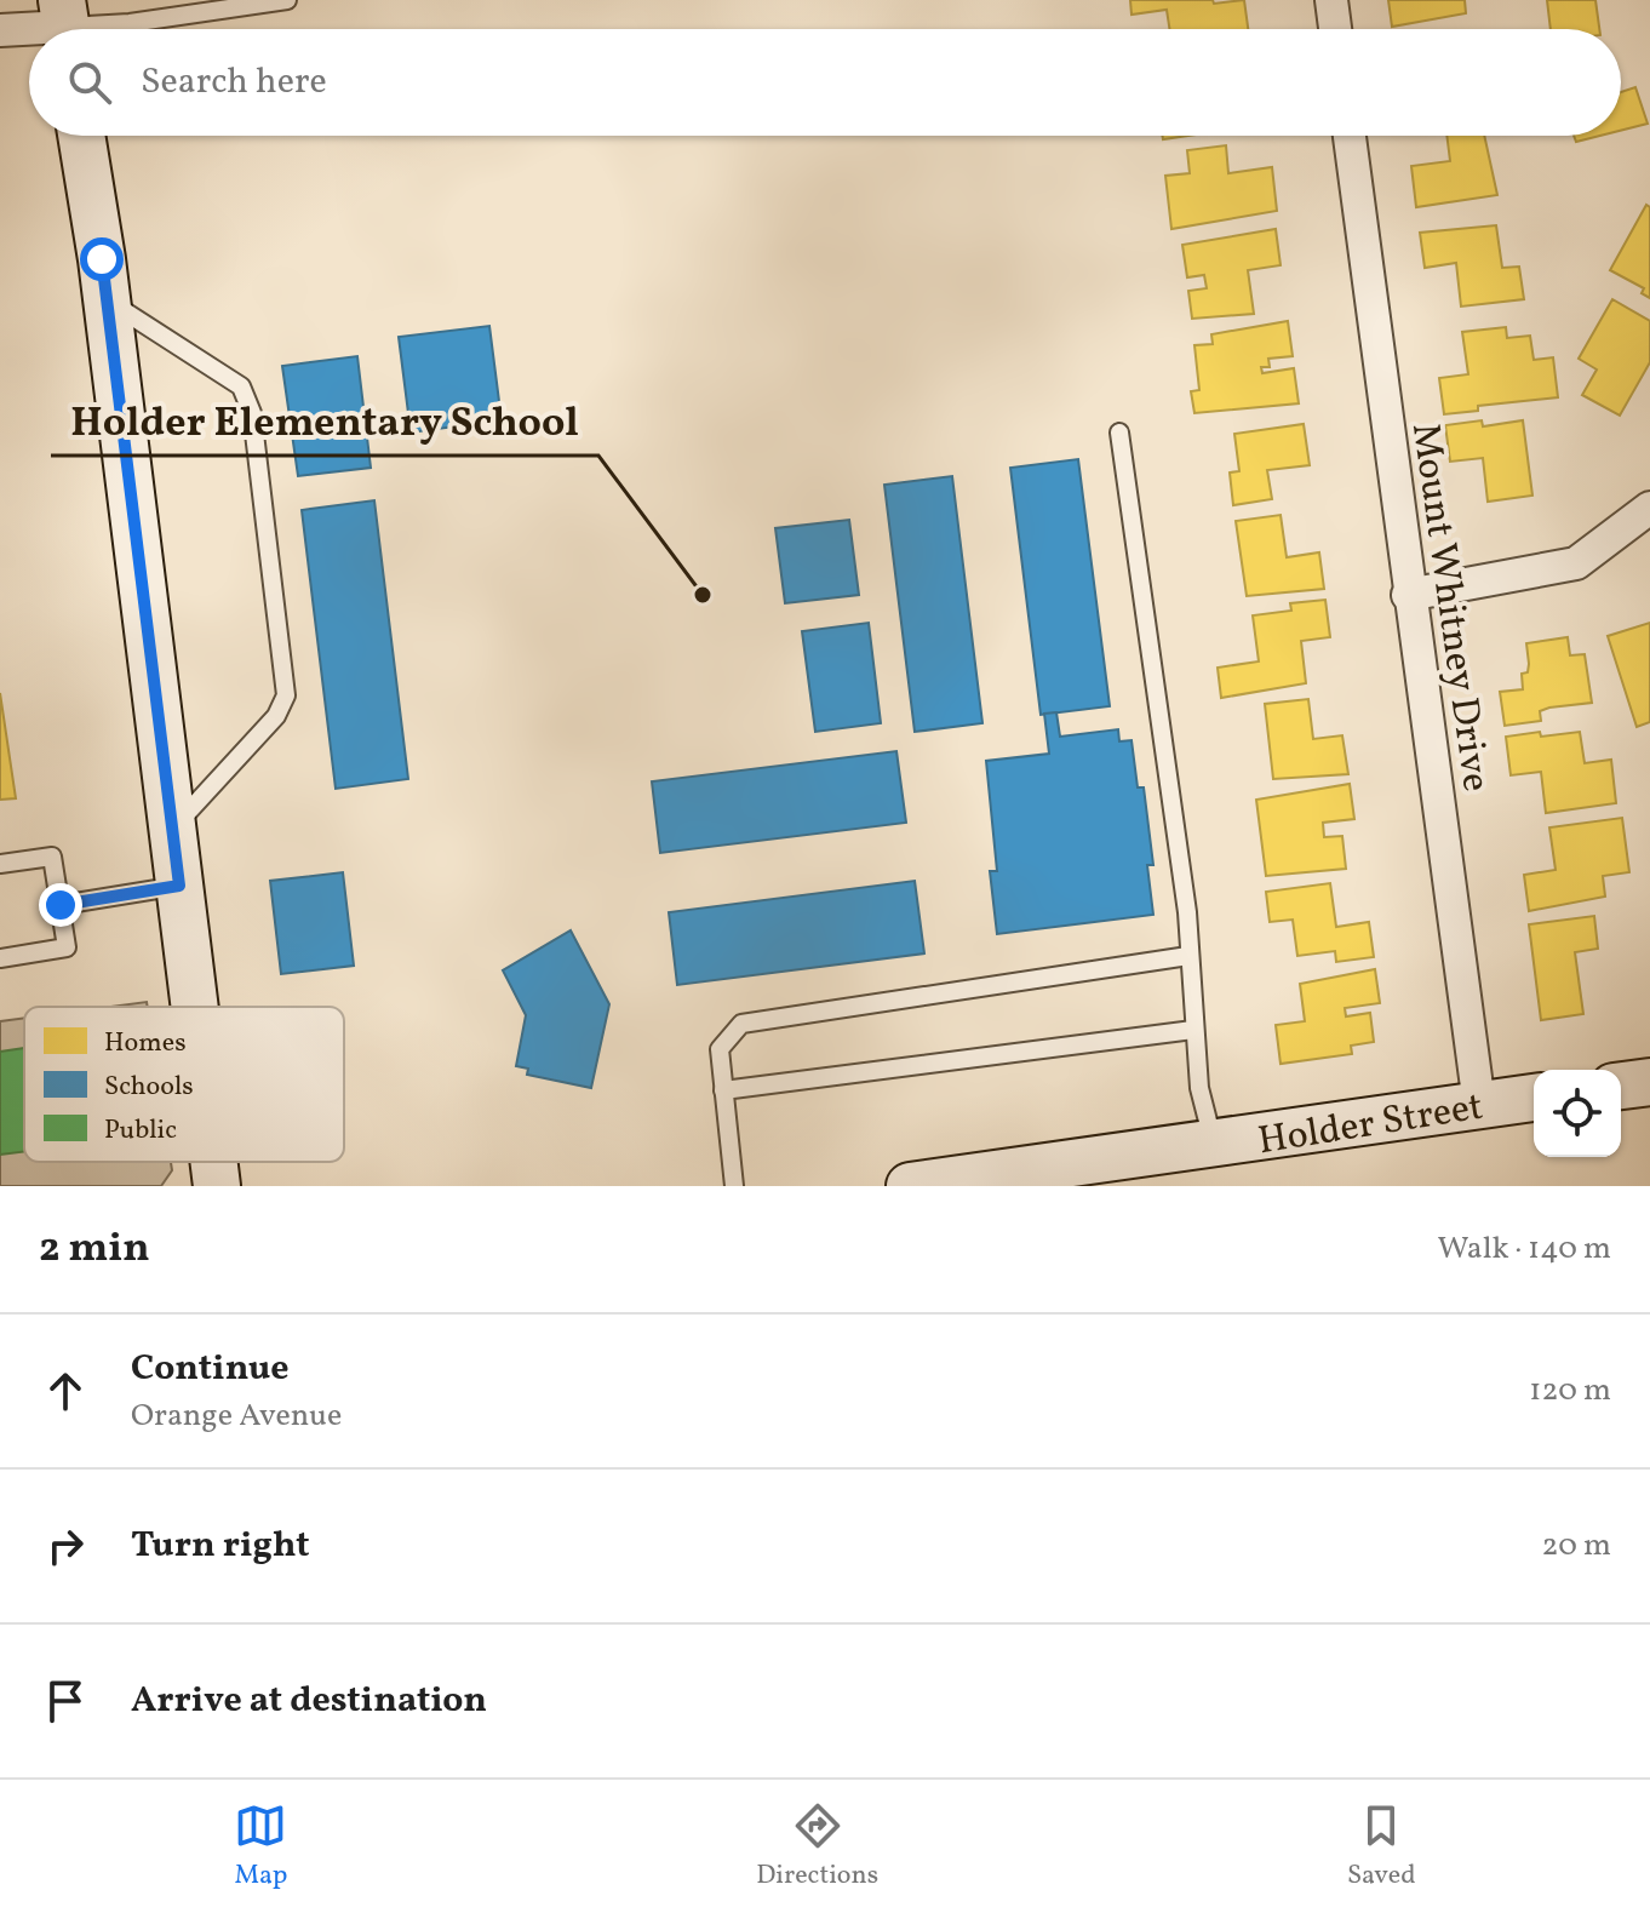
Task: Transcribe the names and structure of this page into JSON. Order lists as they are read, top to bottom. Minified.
{"streets":{"main road":["Holder Street"],"street":["Mount Whitney Drive"]},"crossings":[["Mount Whitney Drive","Holder Street"]],"places":["Holder Elementary School"],"legend":["Homes","Schools","Public"],"page":{"search":"Search here","heading":["2 min","Walk · 140 m"],"list":[["Continue","Orange Avenue","120 m"],["Turn right","20 m"],"Arrive at destination"],"nav":["Map","Directions","Saved"]}}
